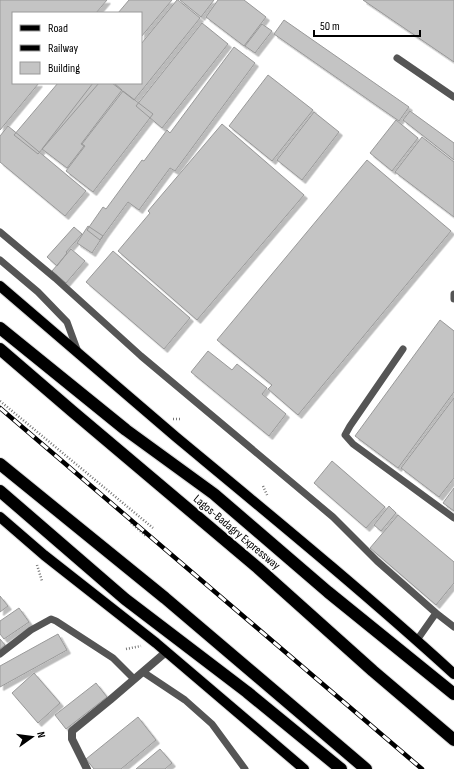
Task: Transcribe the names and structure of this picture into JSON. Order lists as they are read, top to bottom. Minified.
{"streets":{"highway":["Lagos-Badagry Expressway"]},"legend":["Road","Railway","Building"],"scale_bar":"50 m","north":"right"}
